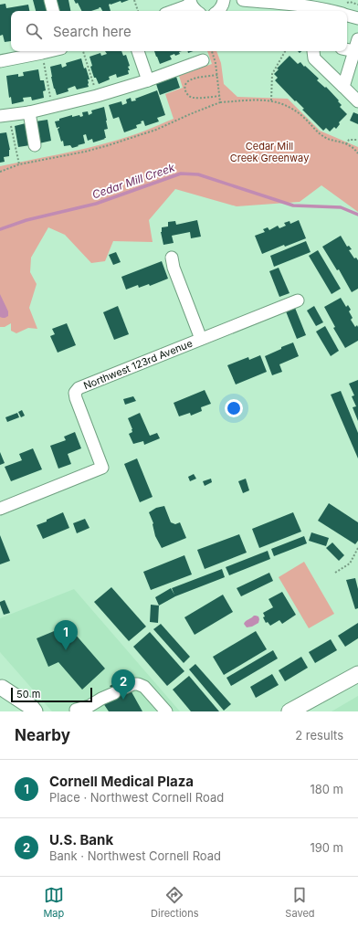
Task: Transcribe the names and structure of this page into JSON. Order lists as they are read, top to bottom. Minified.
{"streets":{"street":["Northwest 123rd Avenue"]},"water":["Cedar Mill Creek"],"parks":["Cedar Mill Creek Greenway"],"scale_bar":"50 m","page":{"search":"Search here","pins":["1","2"],"scale":"50 m","heading":["Nearby","2 results"],"list":[{"mark":"1","name":"Cornell Medical Plaza","note":"Place · Northwest Cornell Road","value":"180 m"},{"mark":"2","name":"U.S. Bank","note":"Bank · Northwest Cornell Road","value":"190 m"}],"nav":["Map","Directions","Saved"]}}
